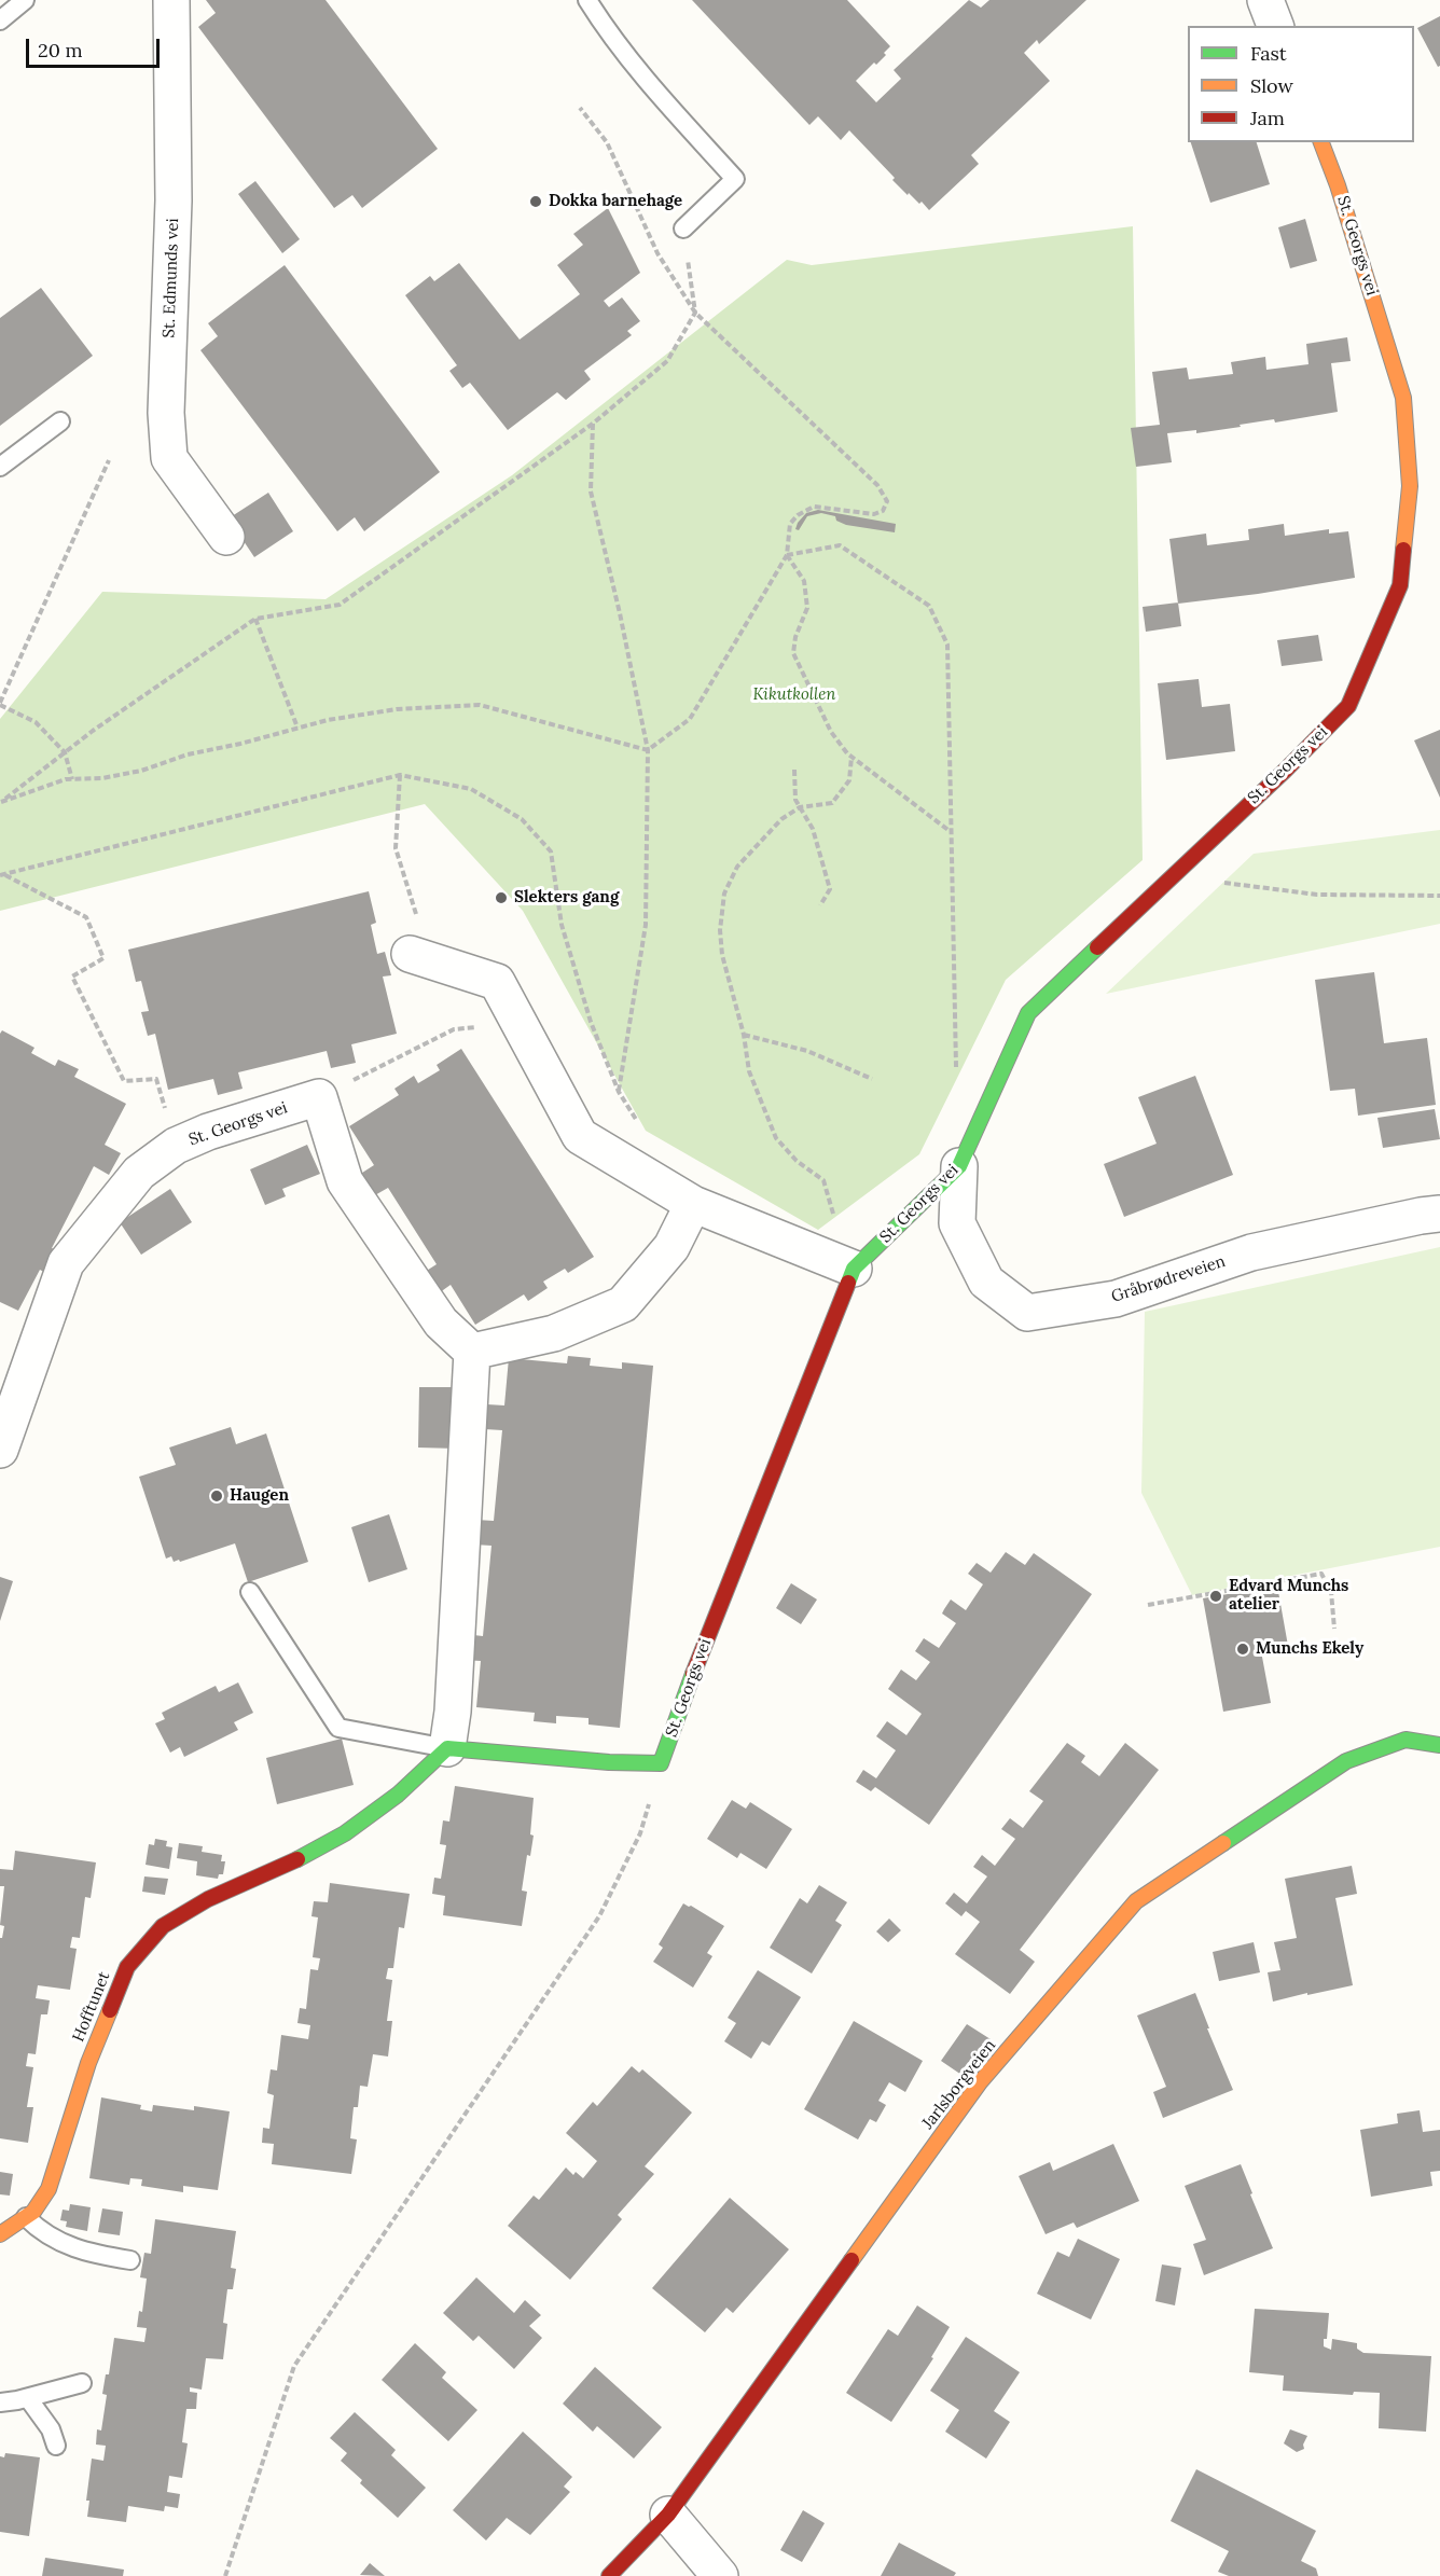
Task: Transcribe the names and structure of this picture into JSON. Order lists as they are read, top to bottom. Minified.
{"streets":{"street":["St. Georgs vei","St. Edmunds vei","Gråbrødreveien","Hofftunet","Jarlsborgveien"]},"crossings":[["St. Georgs vei","Gråbrødreveien"]],"parks":["Kikutkollen"],"places":["Dokka barnehage","Slekters gang","Haugen","Edvard Munchs atelier","Munchs Ekely"],"legend":["Fast","Slow","Jam"],"scale_bar":"20 m"}
